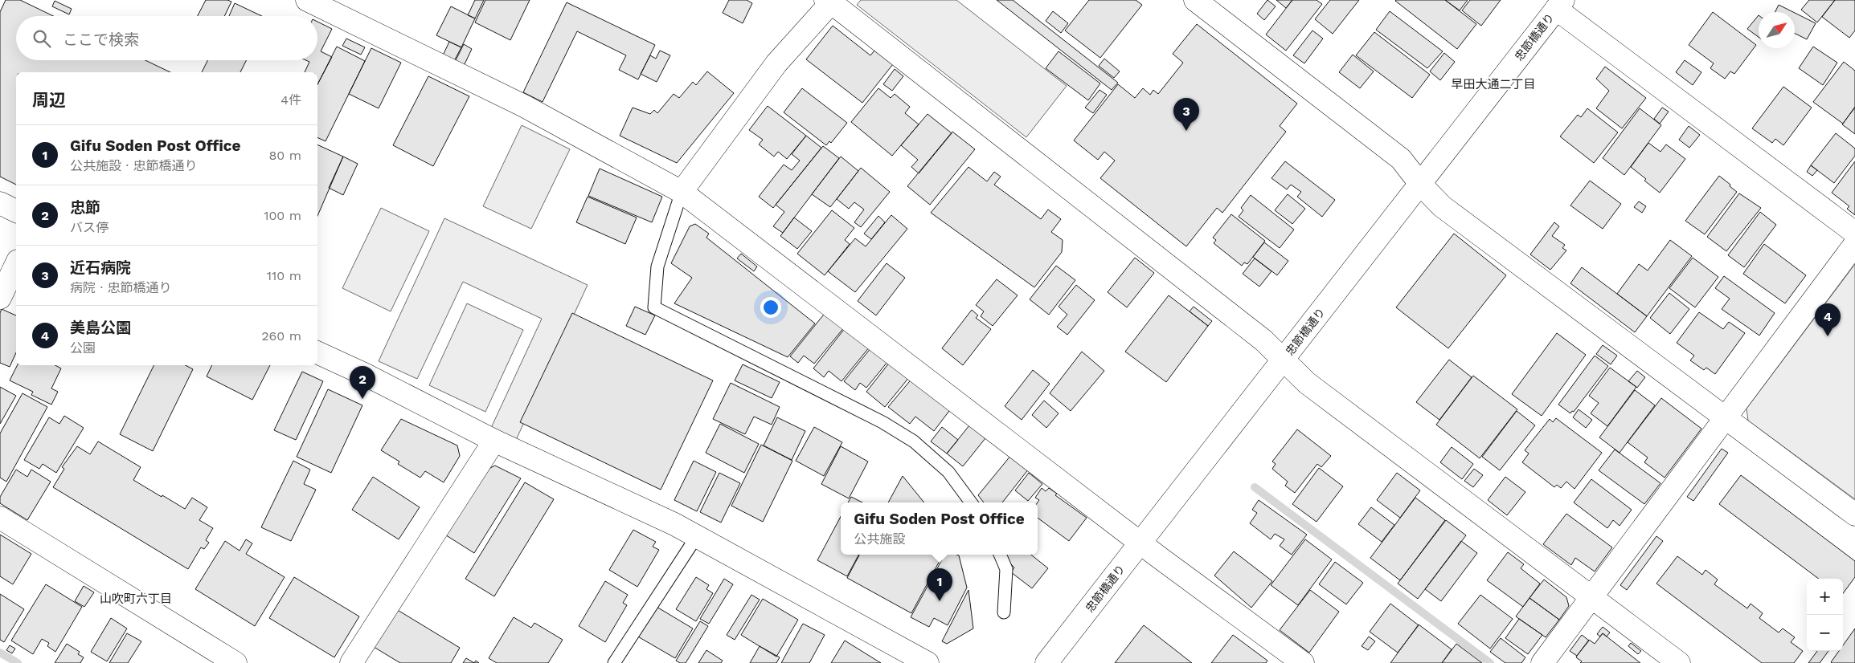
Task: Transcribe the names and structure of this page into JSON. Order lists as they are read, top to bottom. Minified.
{"streets":{"street":["忠節橋通り"]},"districts":["早田大通二丁目","山吹町六丁目"],"north":"top right","page":{"search":"ここで検索","heading":["周辺","4件"],"pins":["3","4","2","1"],"list":[{"mark":"1","name":"Gifu Soden Post Office","note":"公共施設 · 忠節橋通り","value":"80 m"},{"mark":"2","name":"忠節","note":"バス停","value":"100 m"},{"mark":"3","name":"近石病院","note":"病院 · 忠節橋通り","value":"110 m"},{"mark":"4","name":"美島公園","note":"公園","value":"260 m"}],"popup":["Gifu Soden Post Office","公共施設"],"map_buttons":["+","−"]}}
